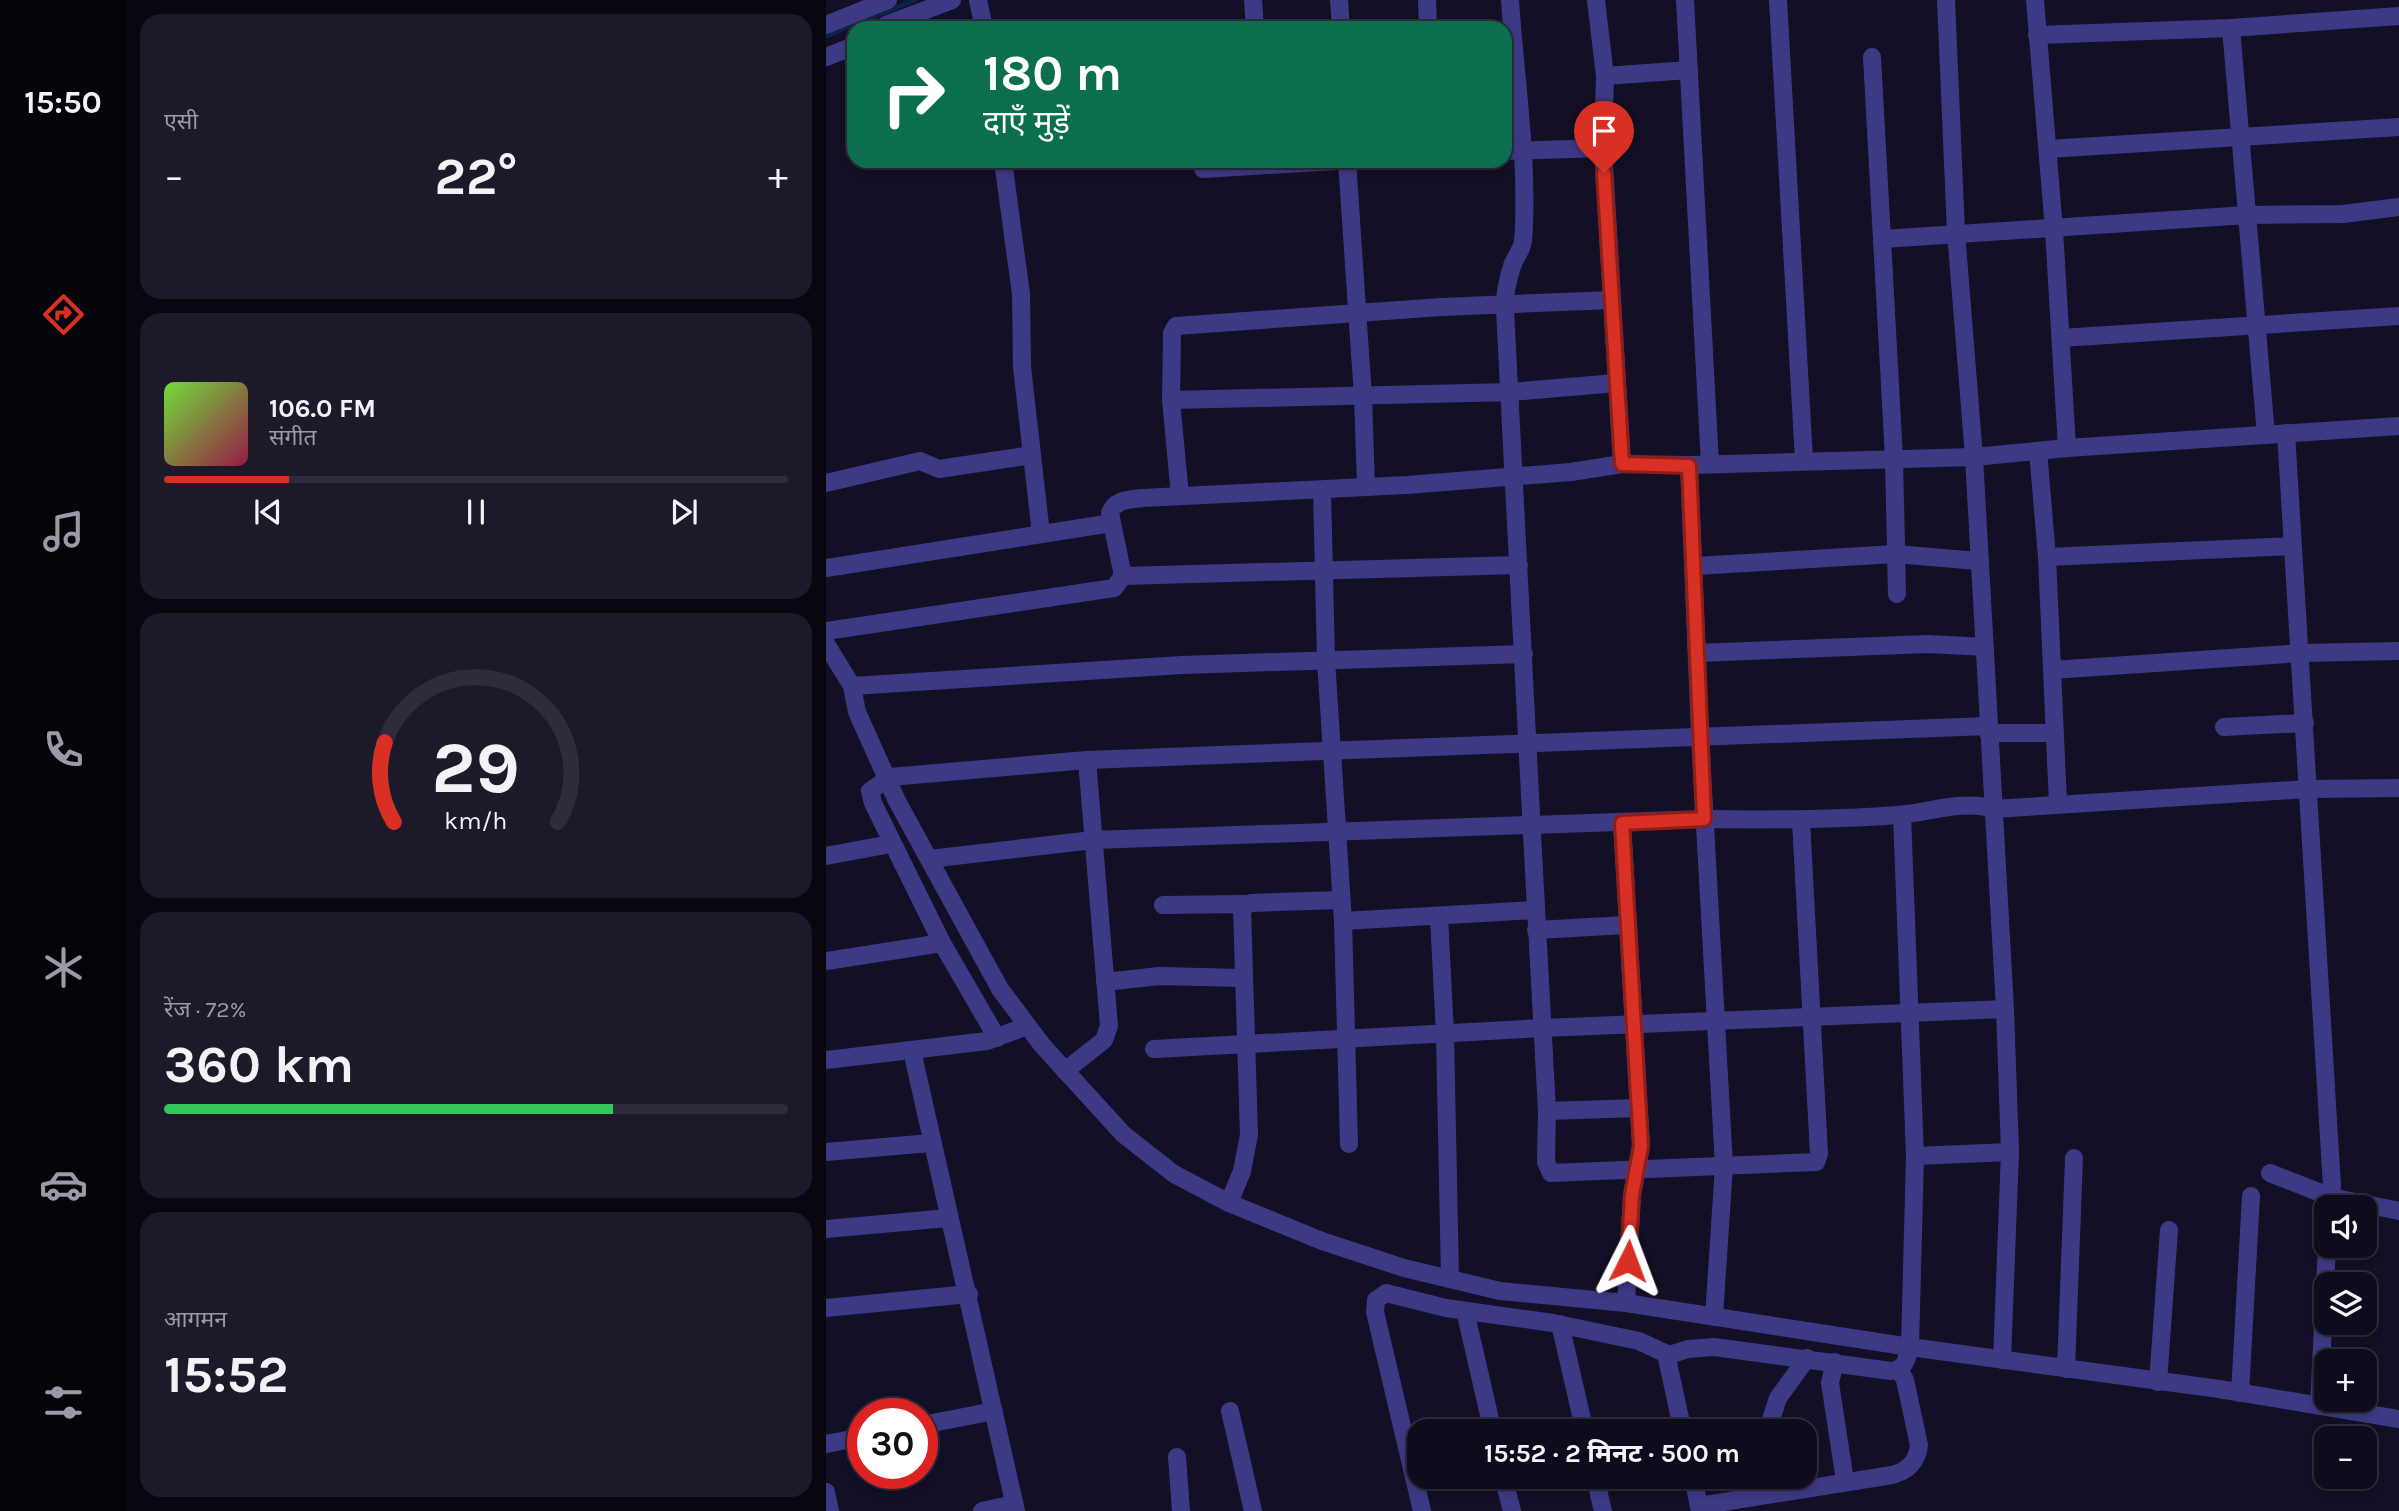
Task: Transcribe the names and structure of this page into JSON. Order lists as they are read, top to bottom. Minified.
{"page":{"tabs":"15:50","tile":["एसी",["रेंज · 72%","360 km"],["आगमन","15:52"]],"turn":["180 m","दाएँ मुड़ें"],"heat":["−","22°","+"],"song":["106.0 FM","संगीत"],"map_buttons":["+","−"],"limit":"30","trip":"15:52 · 2 मिनट · 500 m","gauge":["29","km/h"]}}
